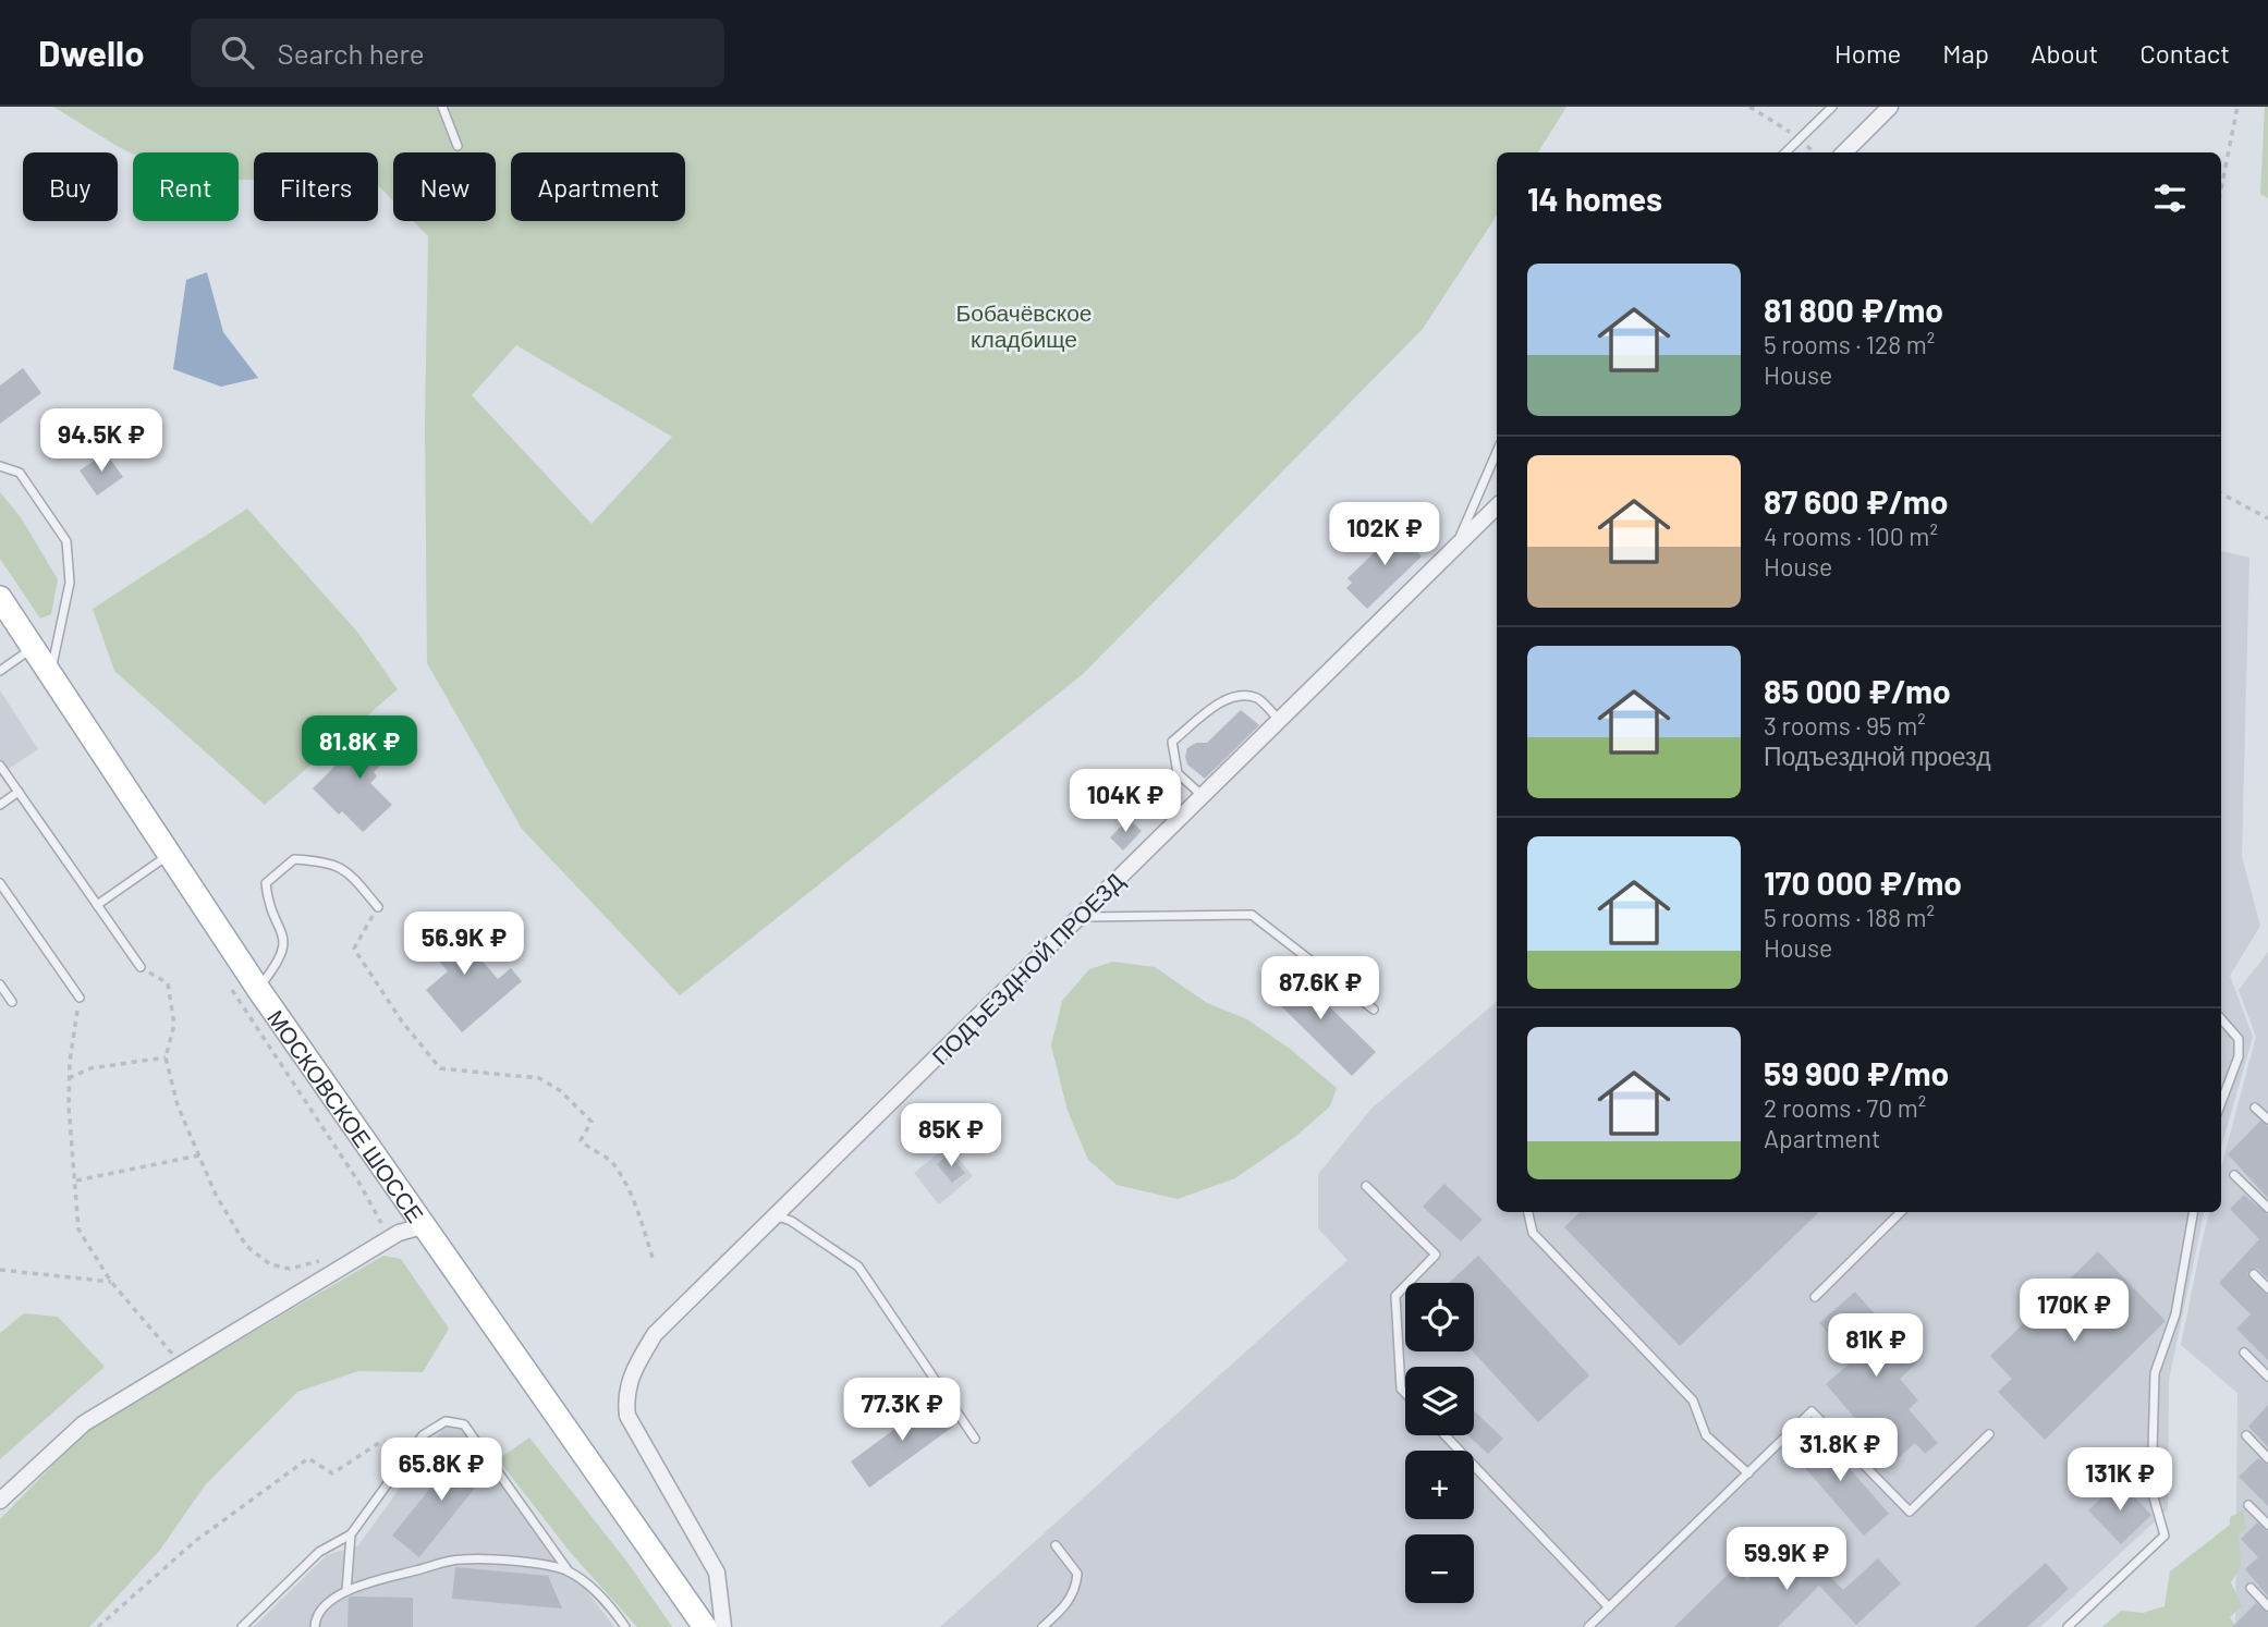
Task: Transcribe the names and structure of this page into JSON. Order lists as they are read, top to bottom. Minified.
{"streets":{"main road":["МОСКОВСКОЕ ШОССЕ"],"street":["ПОДЪЕЗДНОЙ ПРОЕЗД"]},"parks":["Бобачёвское кладбище"],"page":{"header":"Dwello","search":"Search here","nav":["Home","Map","About","Contact"],"chip":["Buy","Rent","Filters","New","Apartment"],"heading":"14 homes","list":[{"name":"81 800 ₽/mo","note":"5 rooms · 128 m² · House"},{"name":"87 600 ₽/mo","note":"4 rooms · 100 m² · House"},{"name":"85 000 ₽/mo","note":"3 rooms · 95 m² · Подъездной проезд"},{"name":"170 000 ₽/mo","note":"5 rooms · 188 m² · House"},{"name":"59 900 ₽/mo","note":"2 rooms · 70 m² · Apartment"}],"price":["94.5K ₽","102K ₽","81.8K ₽","104K ₽","56.9K ₽","87.6K ₽","85K ₽","170K ₽","81K ₽","77.3K ₽","31.8K ₽","65.8K ₽","131K ₽","59.9K ₽"],"map_buttons":["+","−"]}}
